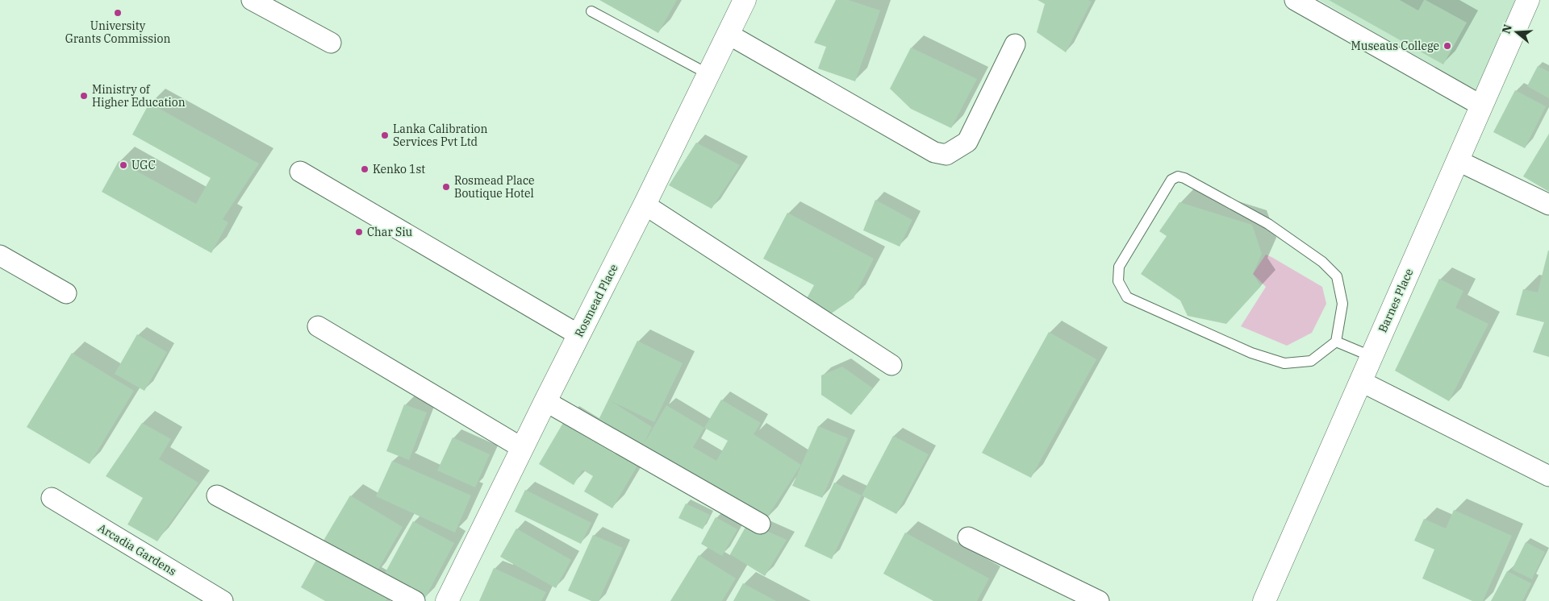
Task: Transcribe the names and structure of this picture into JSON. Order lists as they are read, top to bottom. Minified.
{"streets":{"street":["Rosmead Place","Barnes Place","Arcadia Gardens"]},"places":["University Grants Commission","Museaus College","Ministry of Higher Education","Lanka Calibration Services Pvt Ltd","UGC","Kenko 1st","Rosmead Place Boutique Hotel","Char Siu"],"north":"left"}
